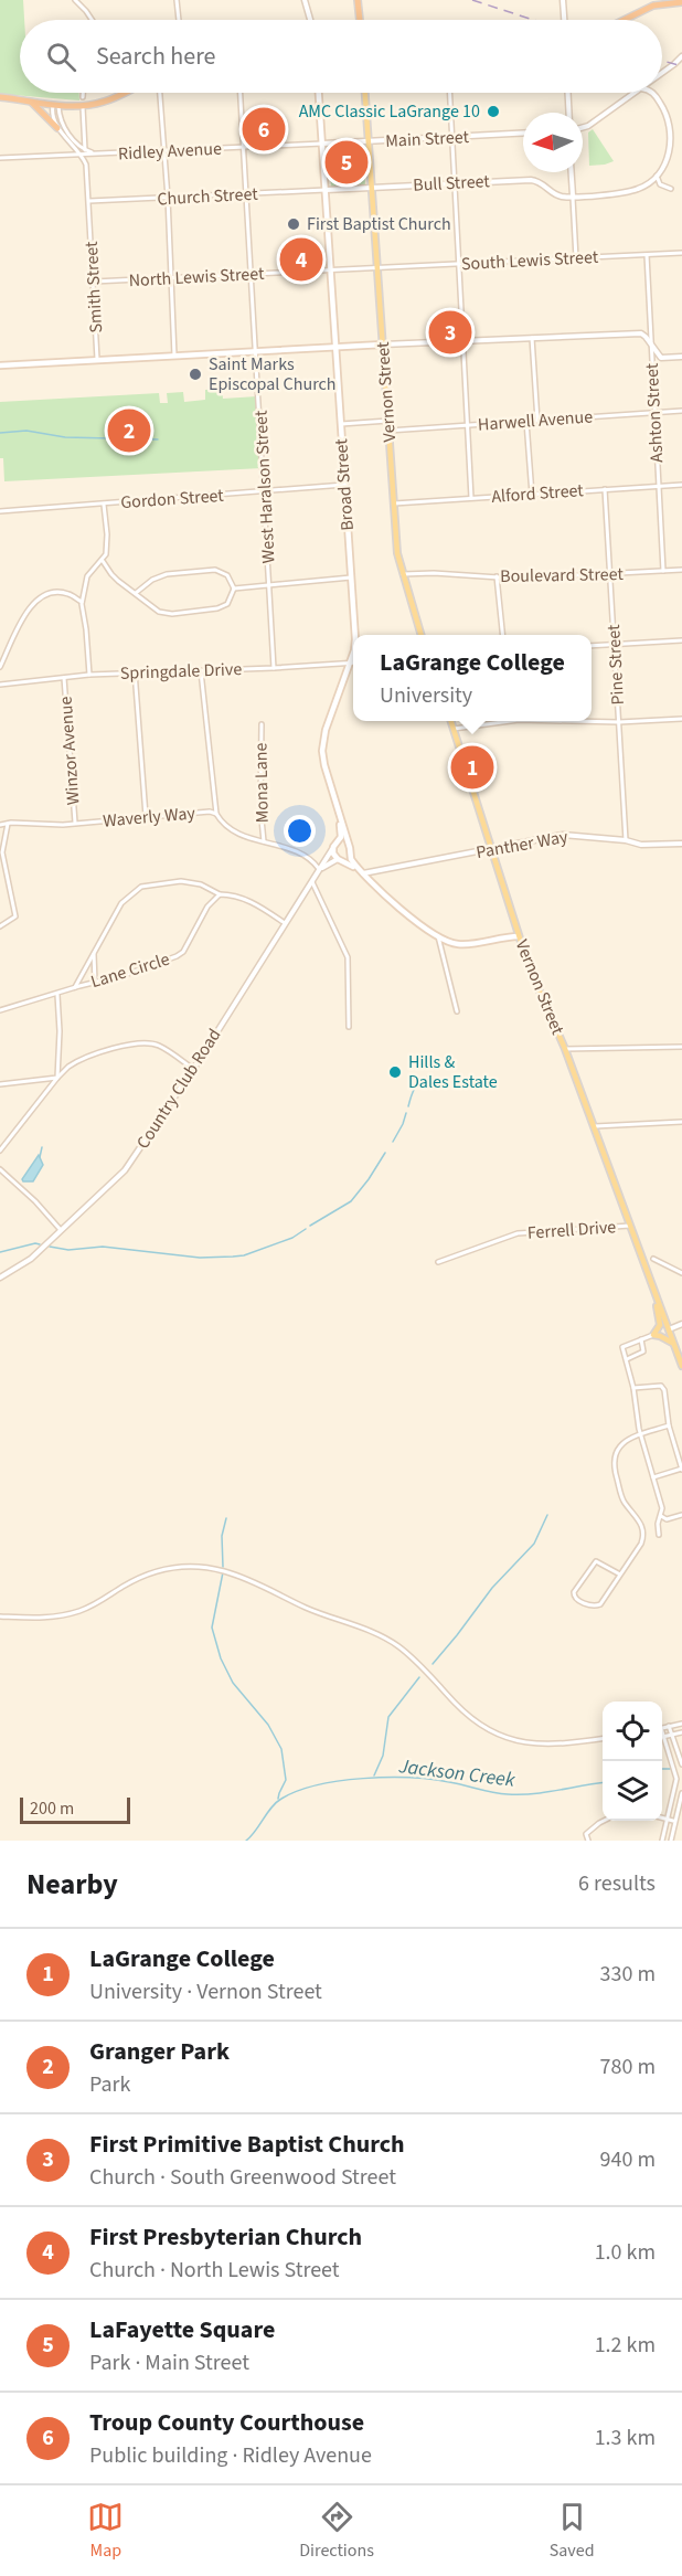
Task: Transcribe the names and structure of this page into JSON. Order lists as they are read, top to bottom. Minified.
{"streets":{"main road":["Vernon Street","Broad Street"],"street":["Main Street","Ridley Avenue","Bull Street","Church Street","South Lewis Street","North Lewis Street","Smith Street","Ashton Street","Harwell Avenue","West Haralson Street","Alford Street","Gordon Street","Boulevard Street","Pine Street","Springdale Drive","Winzor Avenue","Mona Lane","Waverly Way","Panther Way","Lane Circle","Country Club Road","Ferrell Drive"]},"crossings":[["Main Street","Ridley Avenue"],["Main Street","Vernon Street"],["Main Street","Broad Street"],["Ridley Avenue","Smith Street"],["Ridley Avenue","Broad Street"],["Ridley Avenue","West Haralson Street"],["Bull Street","Church Street"],["Bull Street","Vernon Street"],["Bull Street","Broad Street"],["Church Street","Smith Street"],["Church Street","Broad Street"],["Church Street","West Haralson Street"],["South Lewis Street","North Lewis Street"],["South Lewis Street","Vernon Street"],["South Lewis Street","Ashton Street"],["North Lewis Street","Smith Street"],["North Lewis Street","Vernon Street"],["North Lewis Street","Broad Street"],["North Lewis Street","West Haralson Street"],["Vernon Street","Harwell Avenue"],["Vernon Street","Alford Street"],["Vernon Street","Boulevard Street"],["Vernon Street","Panther Way"],["Vernon Street","Ferrell Drive"],["Ashton Street","Harwell Avenue"],["Ashton Street","Alford Street"],["Ashton Street","Boulevard Street"],["Broad Street","Gordon Street"],["Broad Street","Springdale Drive"],["West Haralson Street","Gordon Street"],["West Haralson Street","Springdale Drive"],["Alford Street","Pine Street"],["Boulevard Street","Pine Street"],["Pine Street","Panther Way"],["Springdale Drive","Winzor Avenue"],["Winzor Avenue","Waverly Way"],["Mona Lane","Waverly Way"],["Waverly Way","Country Club Road"]],"water":["Jackson Creek"],"places":["AMC Classic LaGrange 10","First Baptist Church","Saint Marks Episcopal Church","Hills & Dales Estate"],"scale_bar":"200 m","north":"left","page":{"search":"Search here","pins":["6","5","4","3","2","1"],"popup":["LaGrange College","University"],"scale":"200 m","heading":["Nearby","6 results"],"list":[{"mark":"1","name":"LaGrange College","note":"University · Vernon Street","value":"330 m"},{"mark":"2","name":"Granger Park","note":"Park","value":"780 m"},{"mark":"3","name":"First Primitive Baptist Church","note":"Church · South Greenwood Street","value":"940 m"},{"mark":"4","name":"First Presbyterian Church","note":"Church · North Lewis Street","value":"1.0 km"},{"mark":"5","name":"LaFayette Square","note":"Park · Main Street","value":"1.2 km"},{"mark":"6","name":"Troup County Courthouse","note":"Public building · Ridley Avenue","value":"1.3 km"}],"nav":["Map","Directions","Saved"]}}
